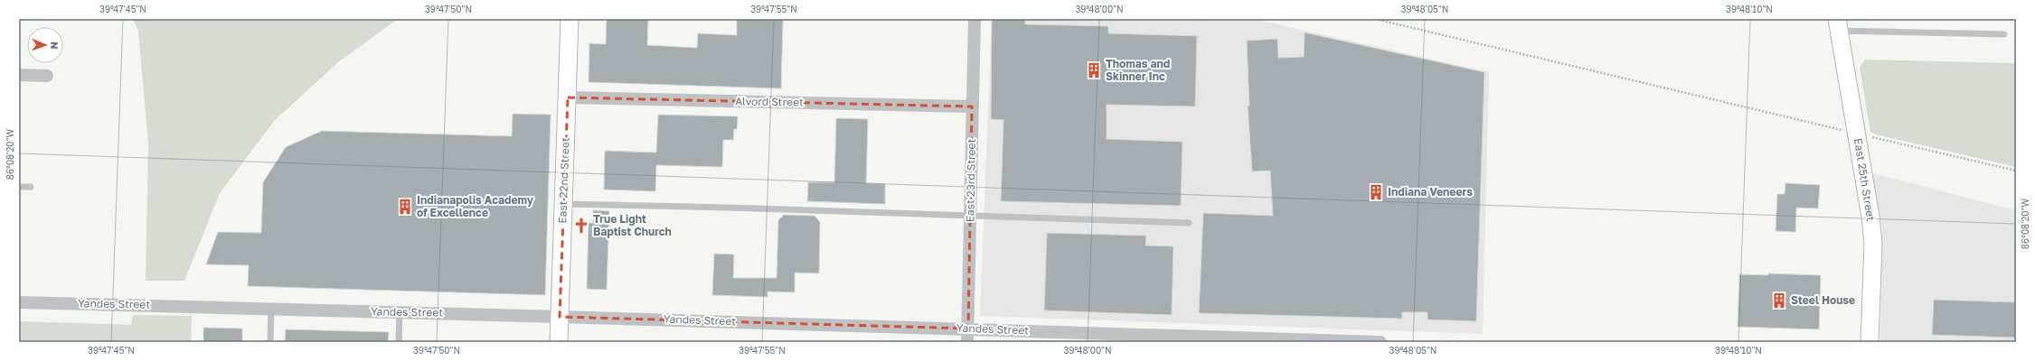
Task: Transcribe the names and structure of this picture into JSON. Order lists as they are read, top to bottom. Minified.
{"streets":{"main road":["East 25th Street","East 22nd Street"],"street":["Alvord Street","East 23rd Street","Yandes Street"]},"crossings":[["Alvord Street","East 22nd Street"],["Alvord Street","East 23rd Street"],["East 22nd Street","Yandes Street"],["East 23rd Street","Yandes Street"]],"places":{"building":["Thomas and Skinner Inc","Indiana Veneers","Indianapolis Academy of Excellence","Steel House"],"church":["True Light Baptist Church"]},"north":"right","coordinates":["39°47'45\"N","39°47'50\"N","39°47'55\"N","39°48'00\"N","39°48'05\"N","39°48'10\"N","86°08'20\"W"]}
